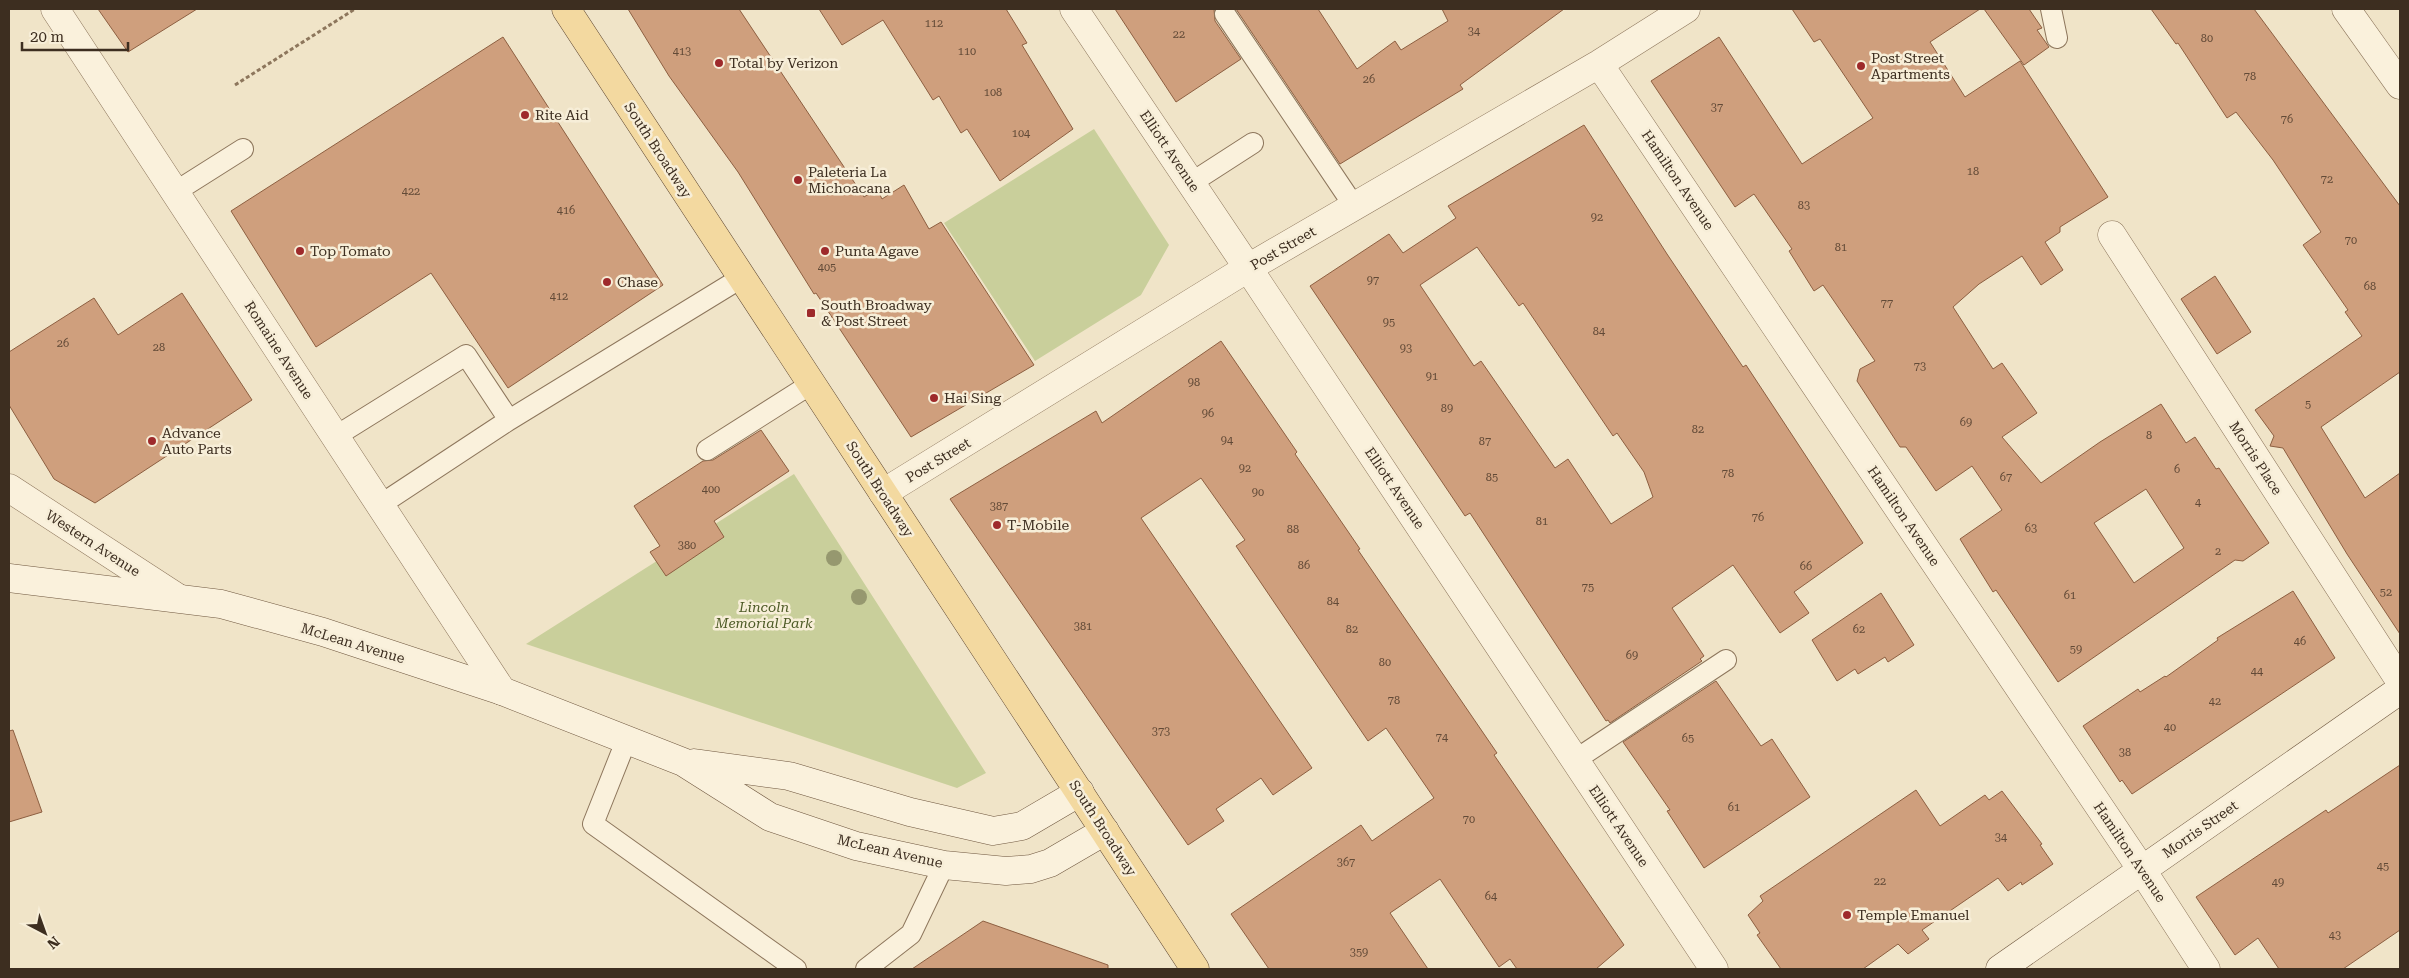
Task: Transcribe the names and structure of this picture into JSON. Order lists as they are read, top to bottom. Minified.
{"streets":{"main road":["South Broadway"],"street":["Elliott Avenue","Hamilton Avenue","Post Street","Romaine Avenue","Morris Place","Western Avenue","McLean Avenue","Morris Street"]},"crossings":[["South Broadway","Post Street"],["South Broadway","McLean Avenue"],["Elliott Avenue","Post Street"],["Hamilton Avenue","Post Street"],["Hamilton Avenue","Morris Street"],["Romaine Avenue","McLean Avenue"],["Western Avenue","McLean Avenue"]],"parks":["Lincoln Memorial Park"],"places":{"other":["Total by Verizon","Post Street Apartments","Rite Aid","Paleteria La Michoacana","Top Tomato","Punta Agave","Chase","Hai Sing","Advance Auto Parts","T-Mobile","Temple Emanuel"],"transit":["South Broadway & Post Street"]},"house_numbers":["112","34","22","80","413","110","78","26","108","37","76","104","18","72","422","83","416","92","70","81","405","97","68","412","77","95","84","26","28","93","73","91","98","5","89","96","69","82","8","94","87","92","6","78","85","67","400","90","4","387","76","81","63","88","380","2","86","66","75","52","61","84","381","82","62","46","59","69","80","44","78","42","40","373","74","65","38","61","70","34","367","45","22","49","64","43","359"],"scale_bar":"20 m","north":"bottom right"}
